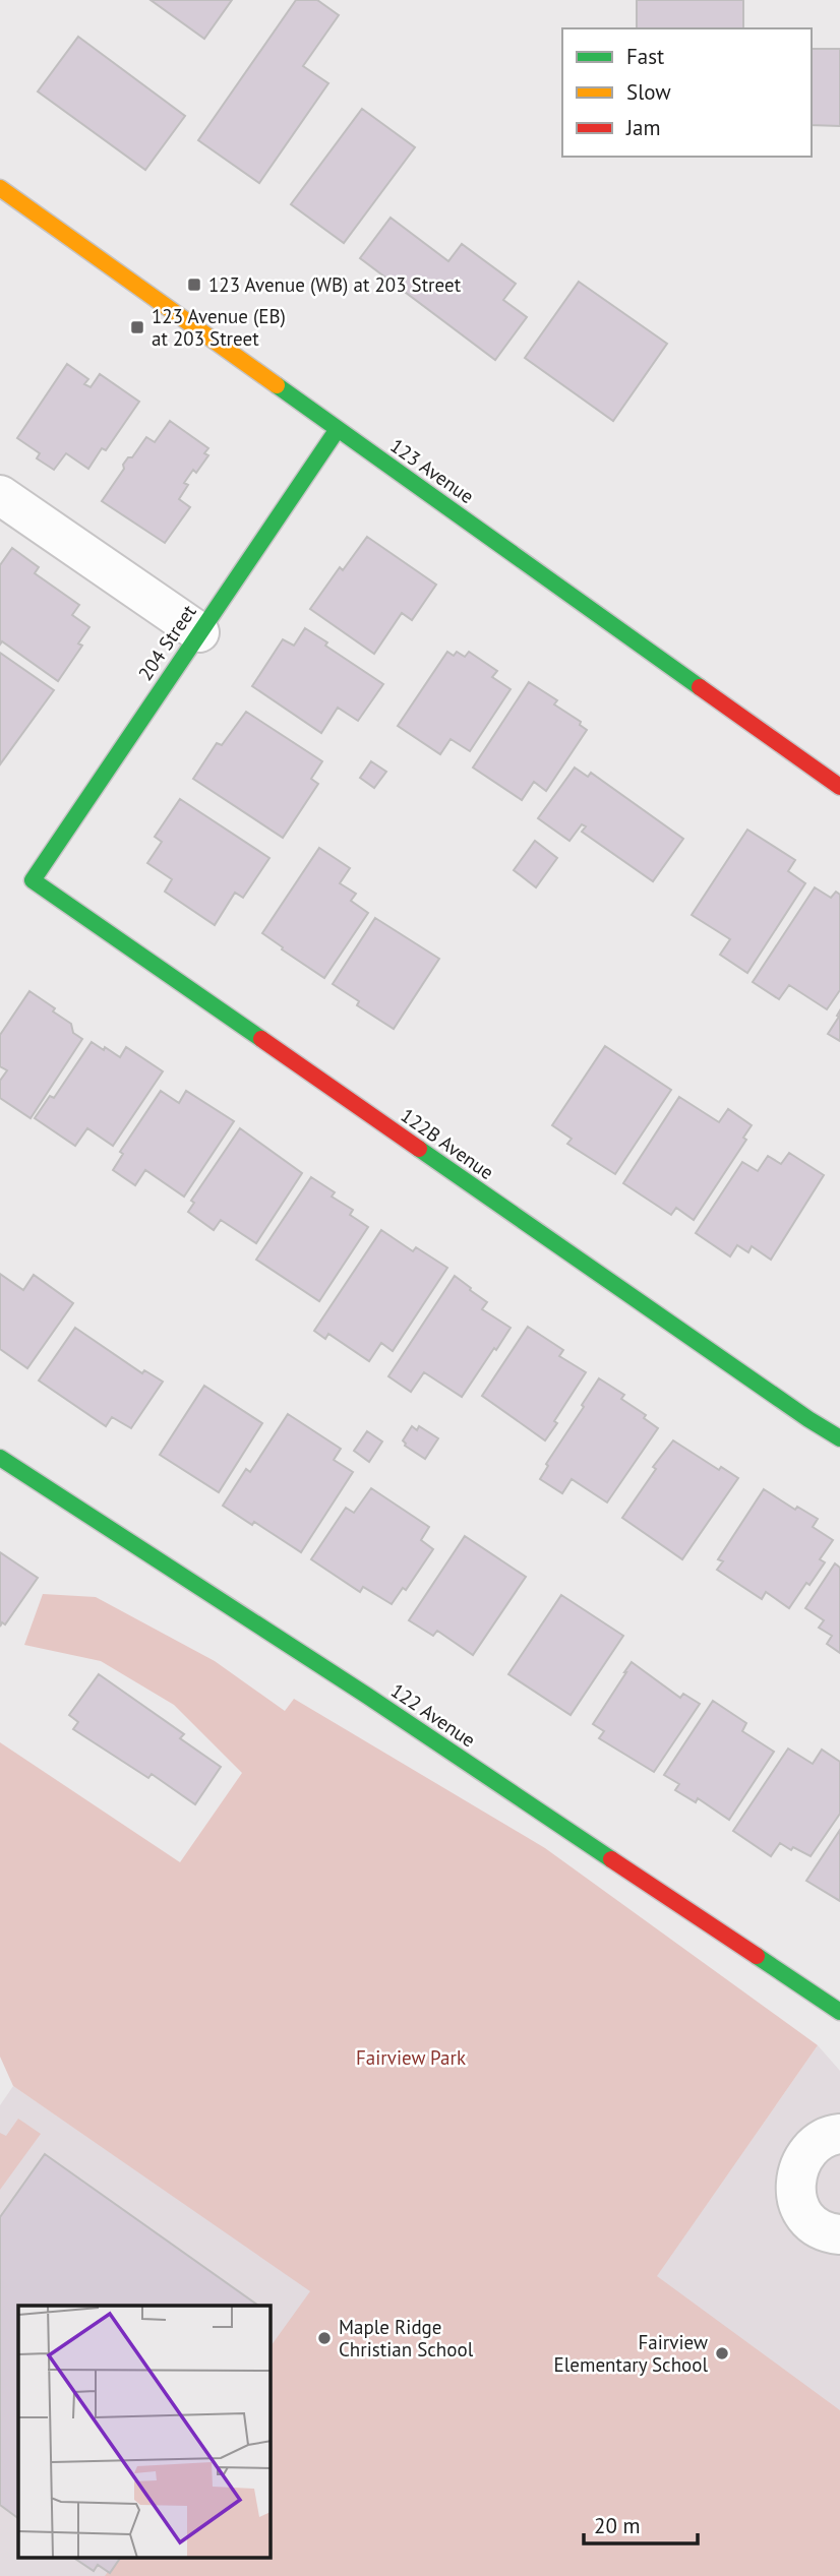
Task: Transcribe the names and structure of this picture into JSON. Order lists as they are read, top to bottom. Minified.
{"streets":{"street":["123 Avenue","204 Street","122B Avenue","122 Avenue"]},"crossings":[["123 Avenue","204 Street"],["204 Street","122B Avenue"]],"parks":["Fairview Park"],"places":{"transit":["123 Avenue (WB) at 203 Street","123 Avenue (EB) at 203 Street"],"other":["Maple Ridge Christian School","Fairview Elementary School"]},"legend":["Fast","Slow","Jam"],"scale_bar":"20 m"}
